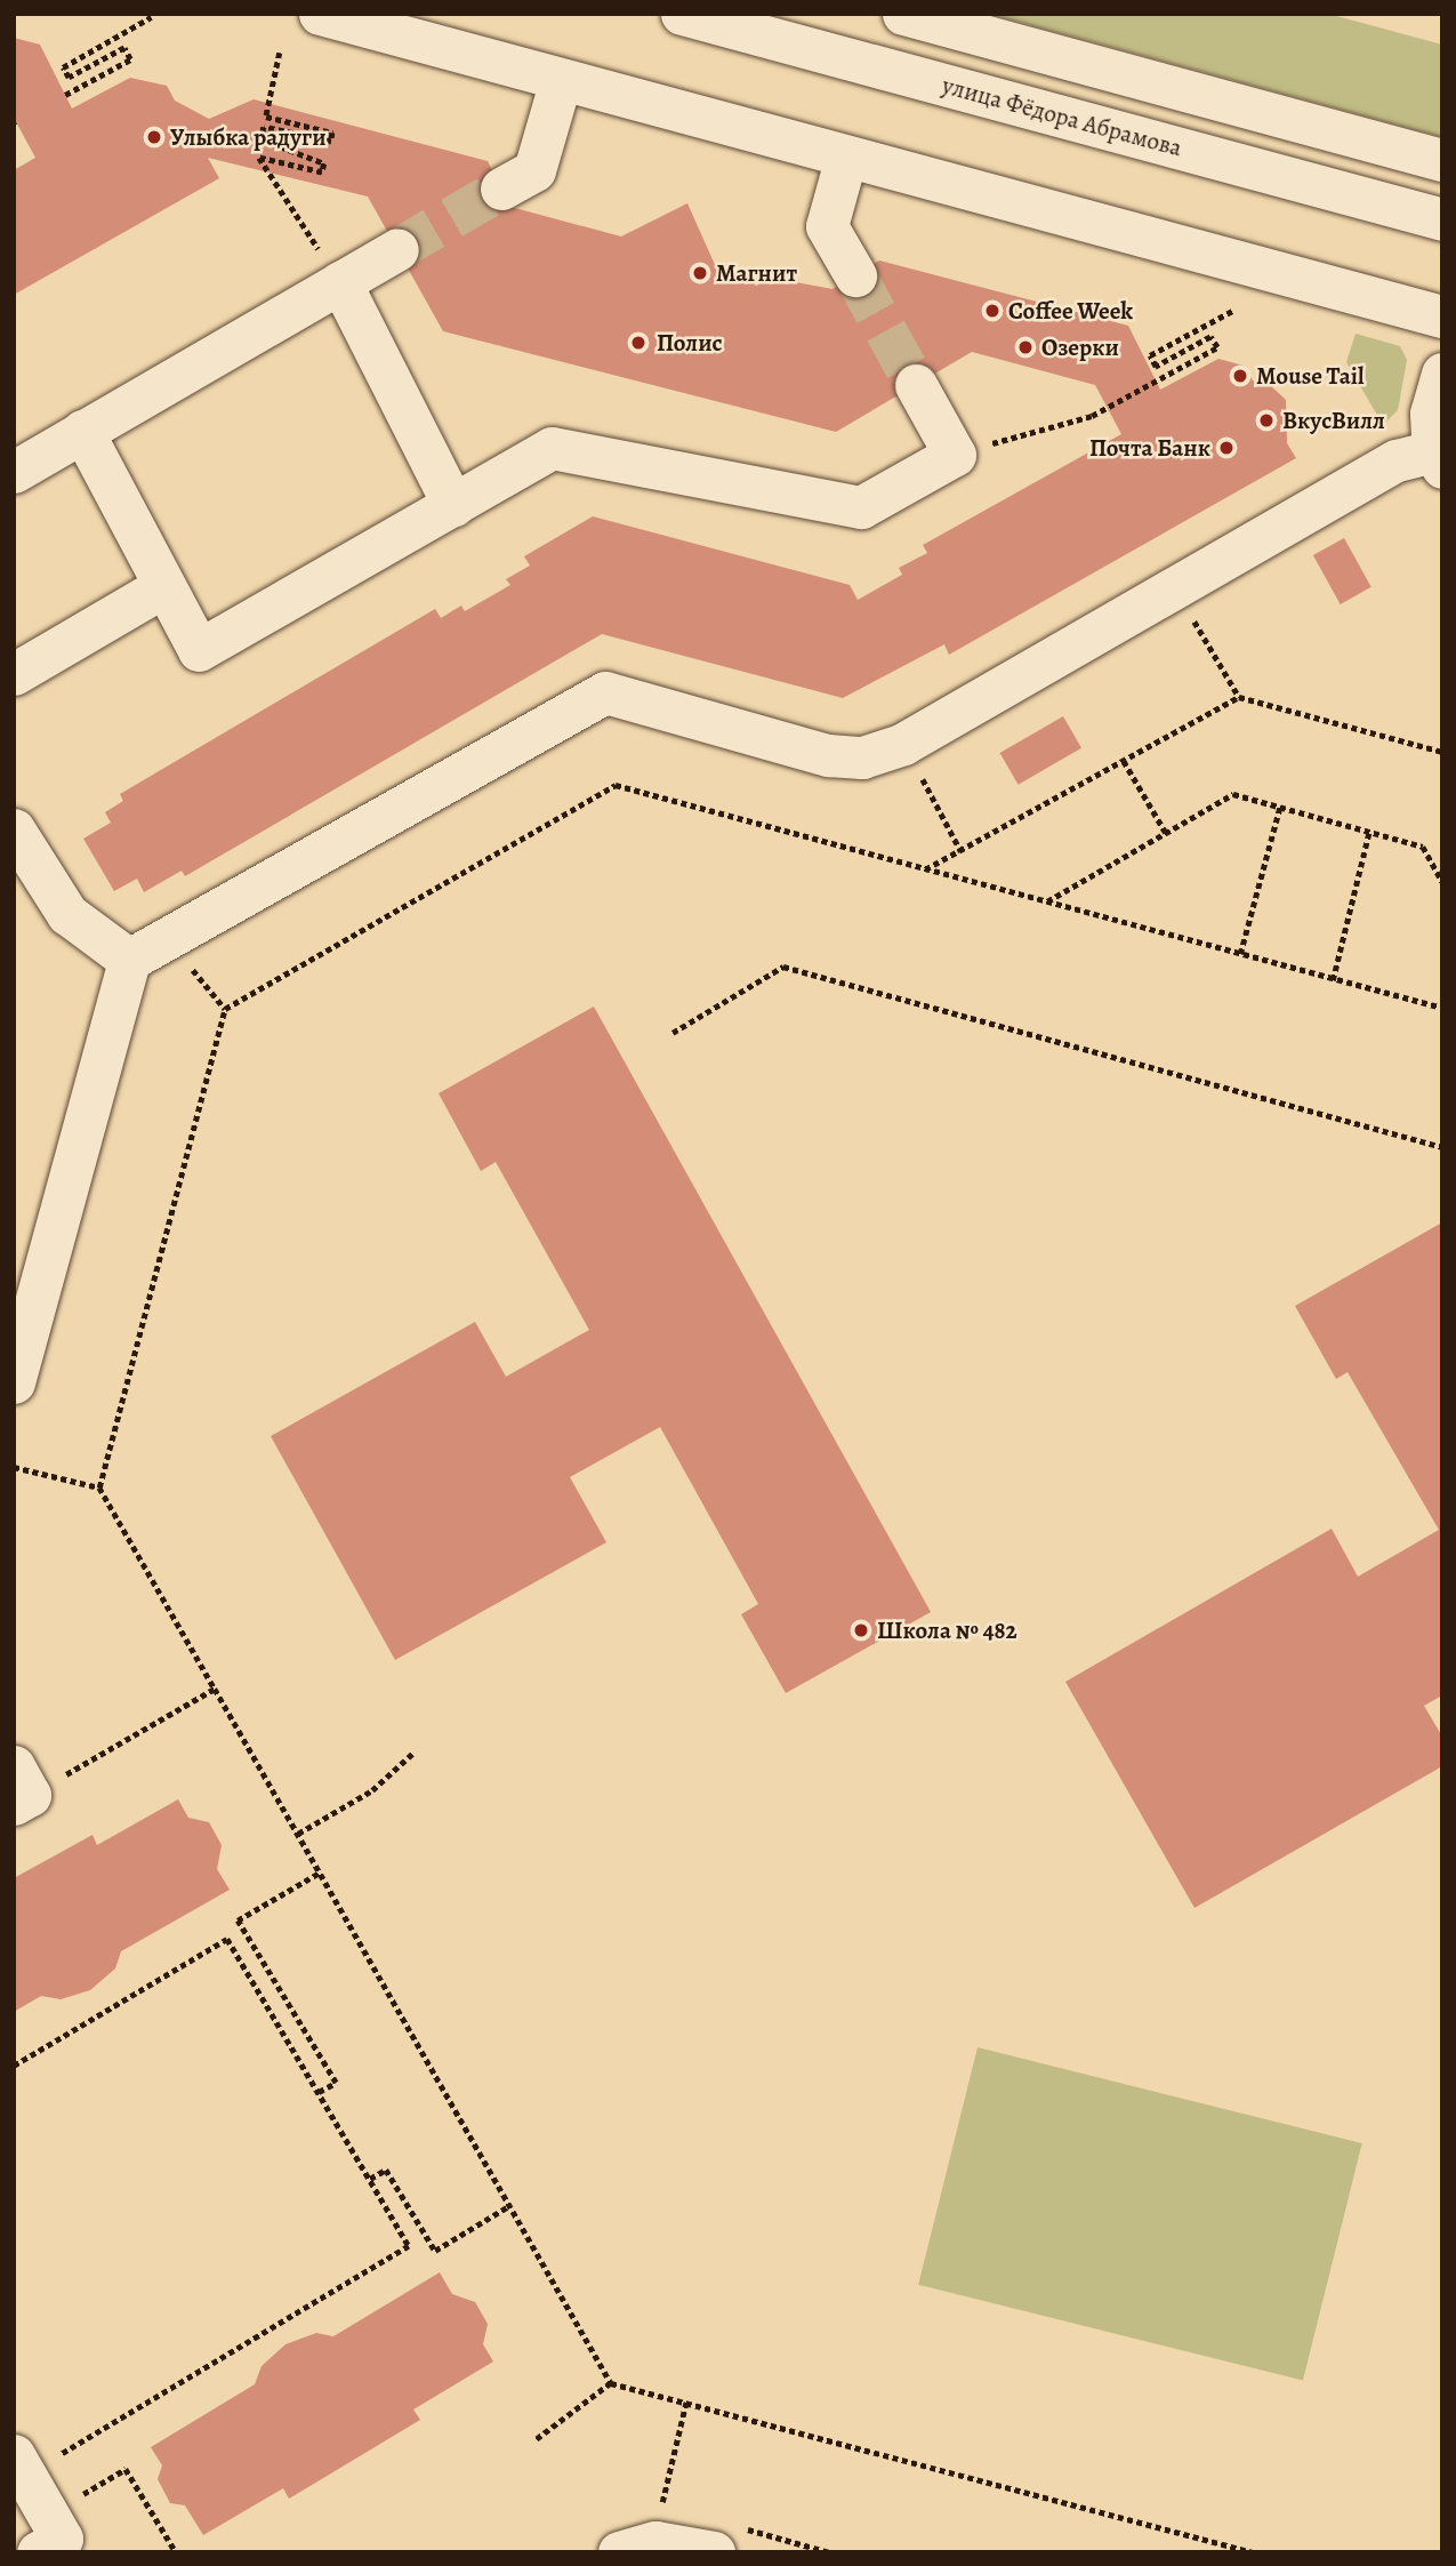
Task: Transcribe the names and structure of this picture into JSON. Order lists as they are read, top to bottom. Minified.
{"streets":{"street":["улица Фёдора Абрамова"]},"places":["Улыбка радуги","Магнит","Coffee Week","Полис","Озерки","Mouse Tail","ВкусВилл","Почта Банк","Школа № 482"]}
